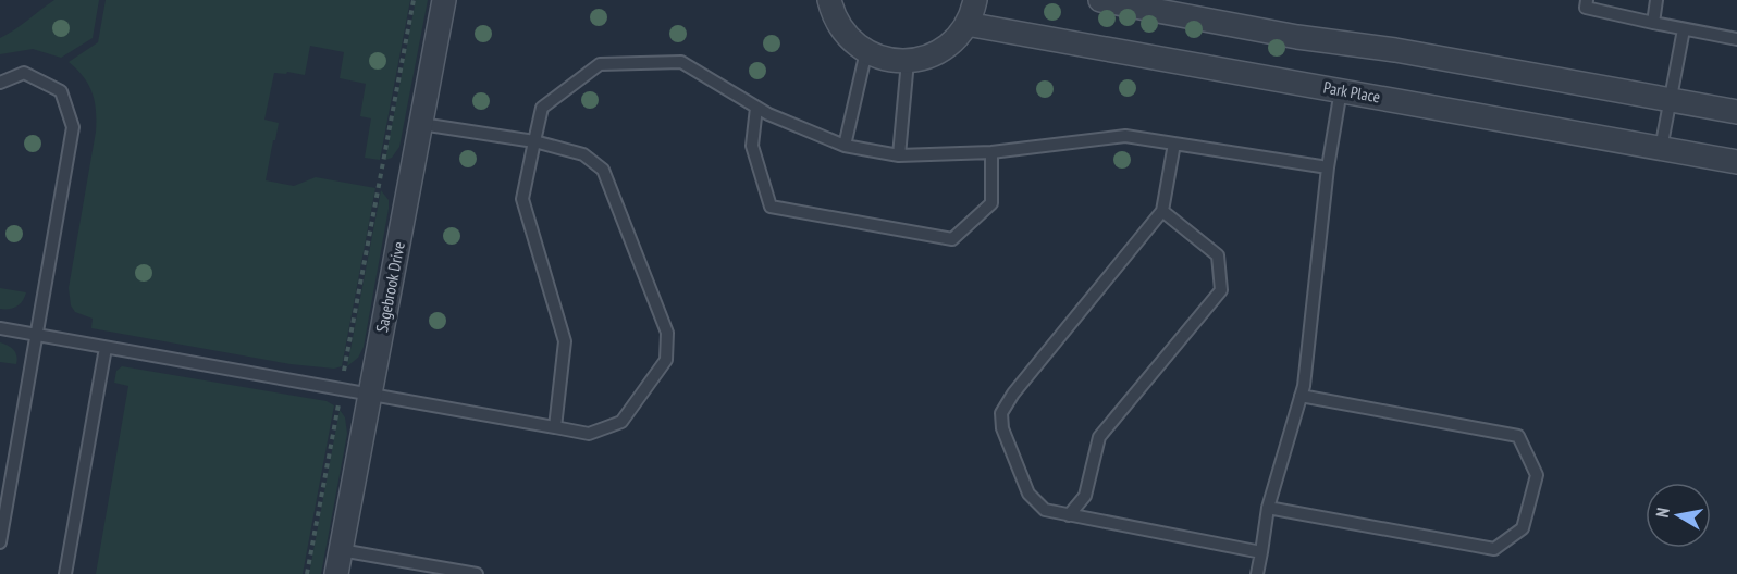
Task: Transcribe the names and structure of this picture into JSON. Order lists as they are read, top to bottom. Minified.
{"streets":{"street":["Park Place","Sagebrook Drive"]},"north":"left"}
